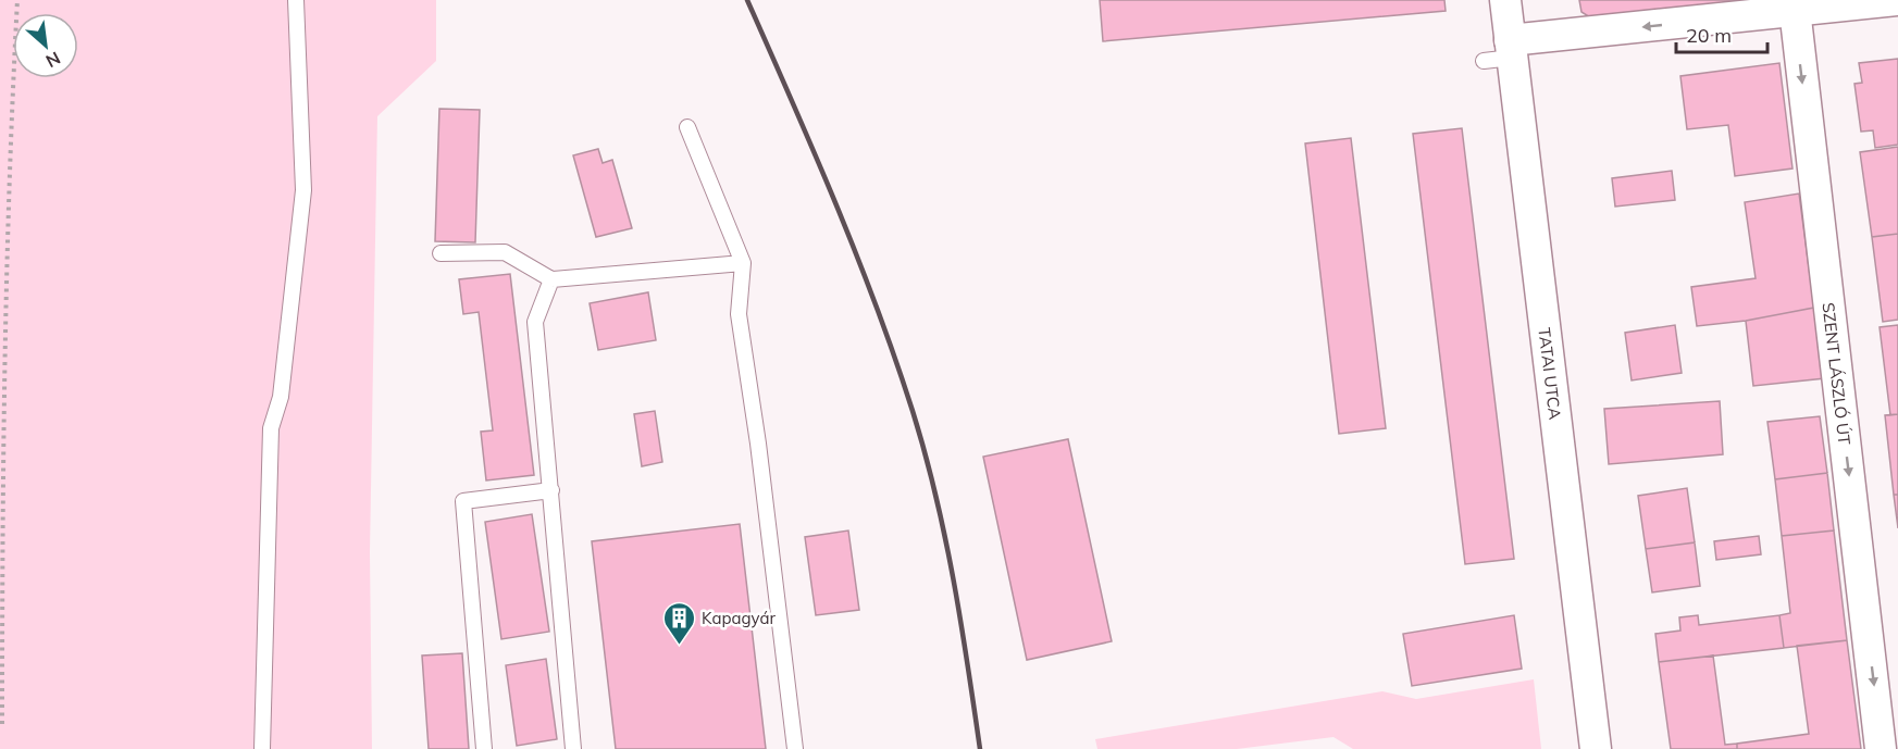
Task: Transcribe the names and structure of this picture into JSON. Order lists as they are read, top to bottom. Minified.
{"streets":{"street":["TATAI UTCA","SZENT LÁSZLÓ ÚT"]},"one_way":["SZENT LÁSZLÓ ÚT"],"places":{"building":["Kapagyár"]},"scale_bar":"20 m","north":"bottom right"}
